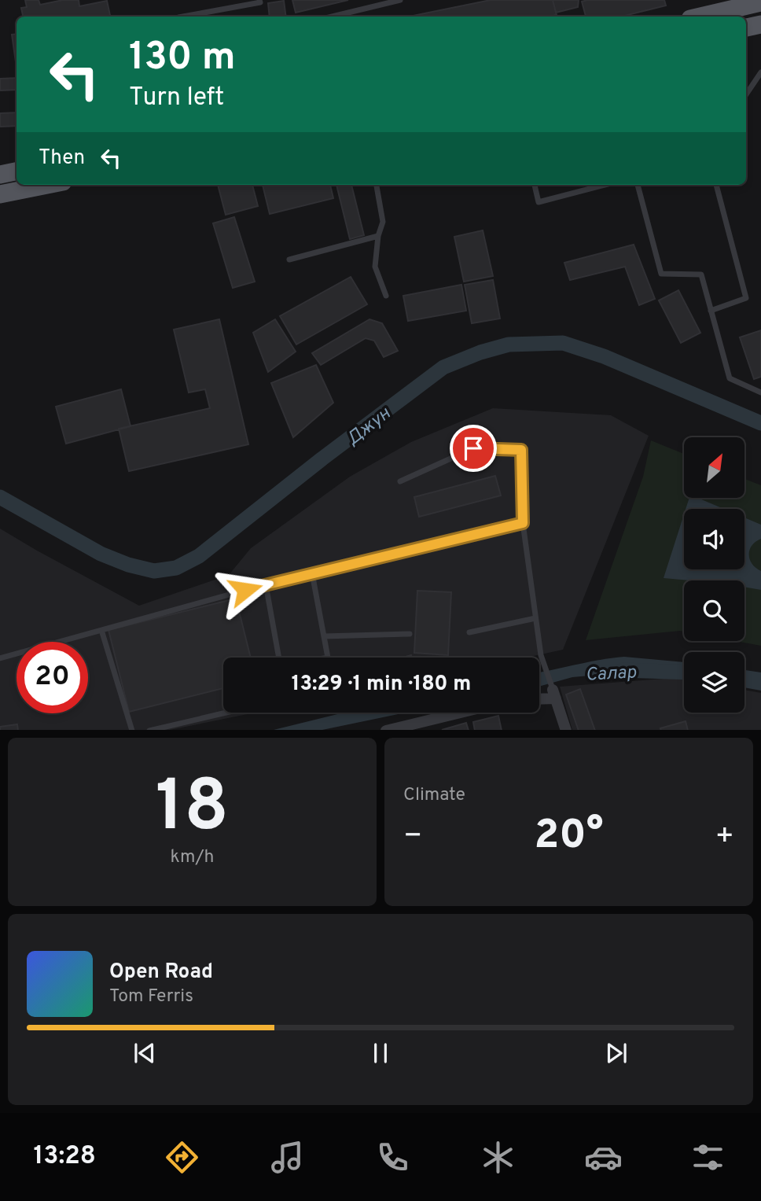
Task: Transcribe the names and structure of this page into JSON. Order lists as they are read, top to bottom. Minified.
{"water":["Джун","Салар"],"north":"top right","page":{"turn":["130 m","Turn left"],"then":"Then","limit":"20","trip":"13:29 · 1 min · 180 m","tile":[["18","km/h"],"Climate"],"heat":["−","20°","+"],"song":["Open Road","Tom Ferris"],"tabs":"13:28"}}
